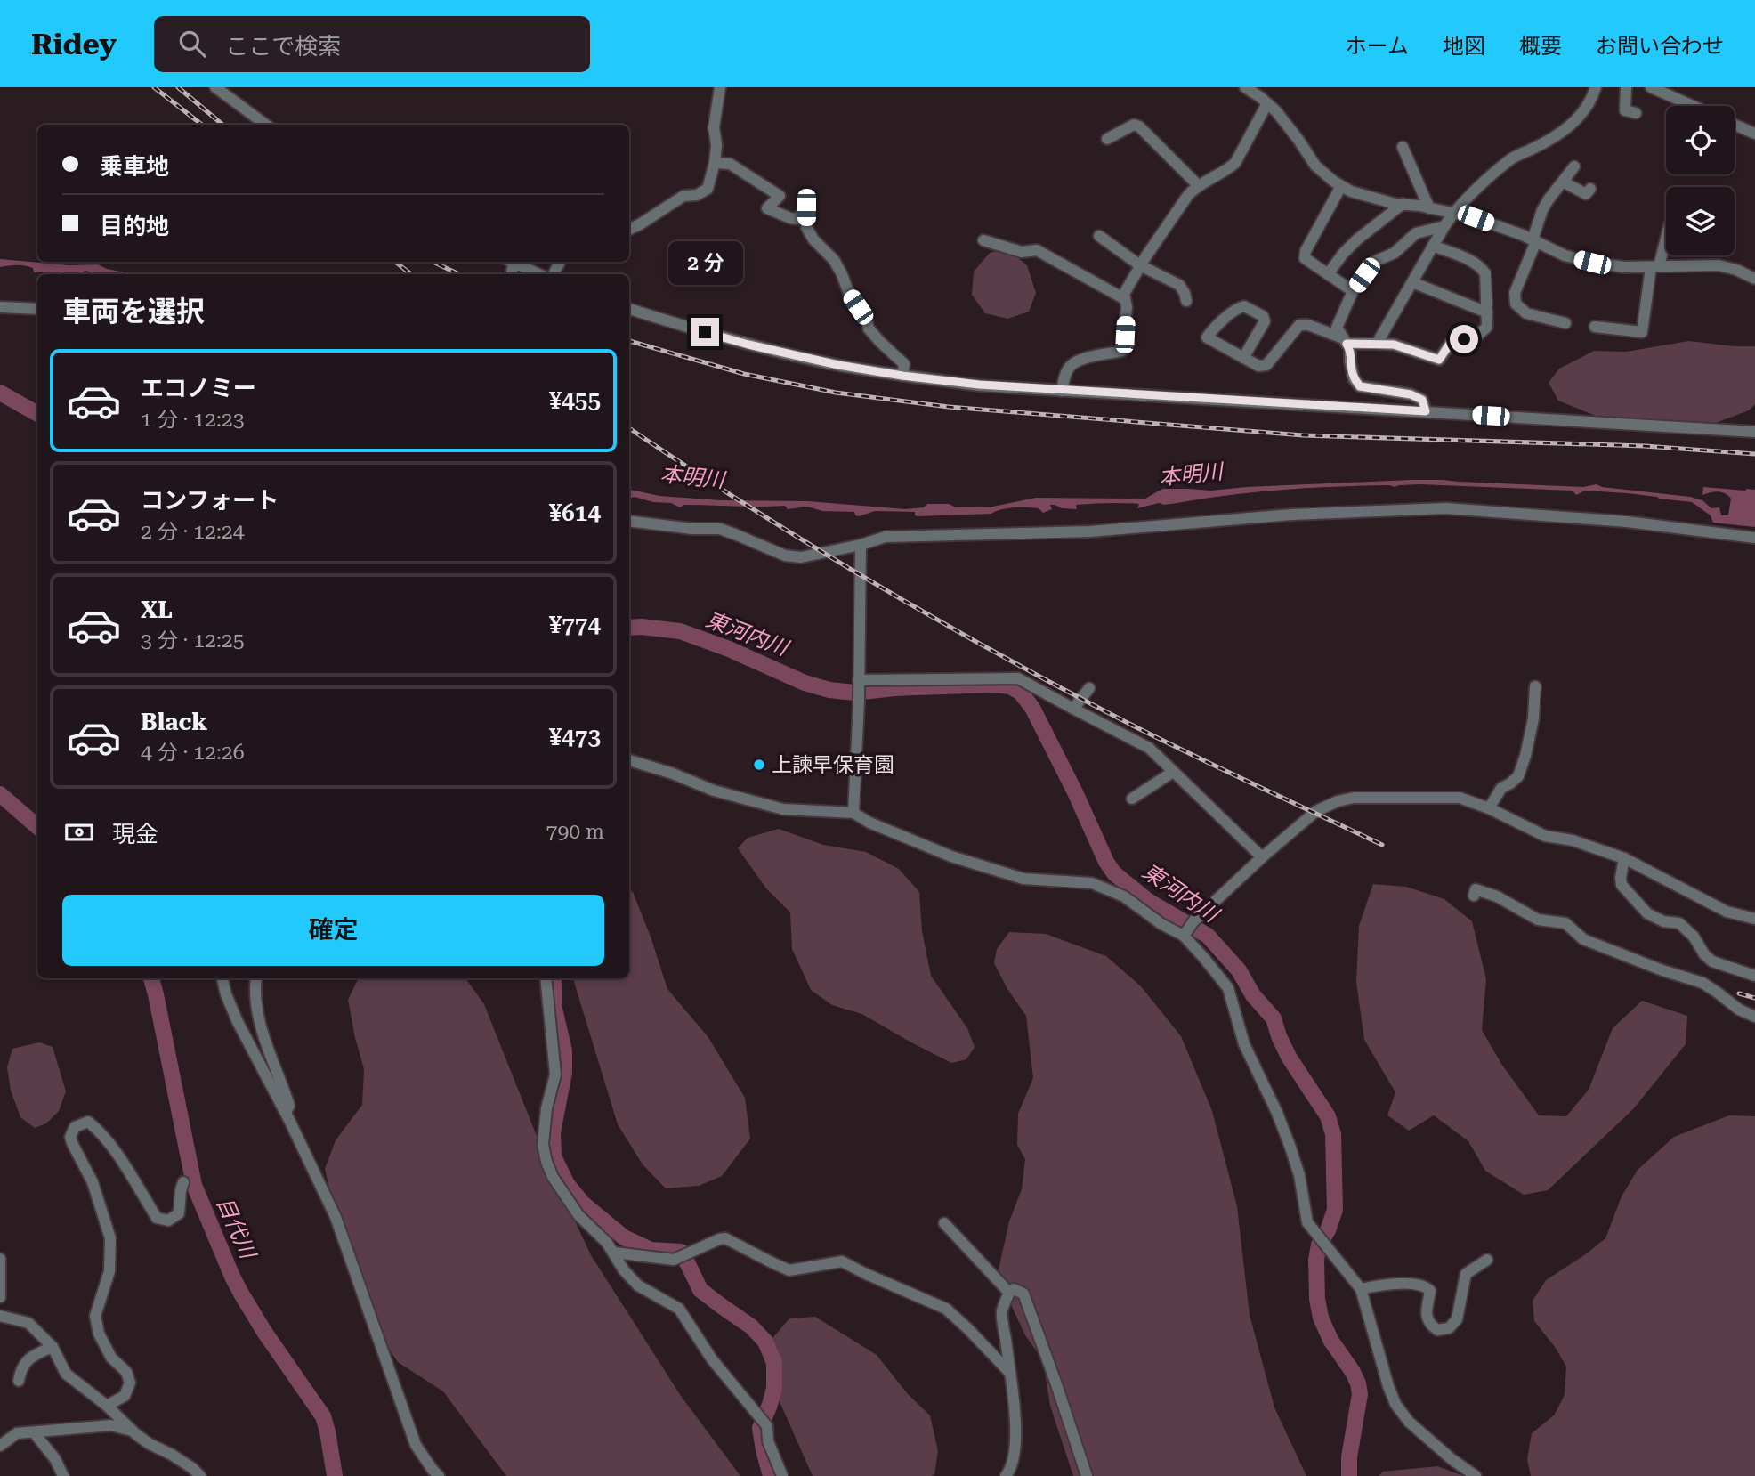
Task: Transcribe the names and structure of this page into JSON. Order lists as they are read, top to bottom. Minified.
{"water":["本明川","東河内川","目代川"],"places":["上諫早保育園"],"page":{"header":"Ridey","search":"ここで検索","nav":["ホーム","地図","概要","お問い合わせ"],"banner":["乗車地","目的地"],"bubble":"2 分","heading":"車両を選択","list":[{"name":"エコノミー","note":"1 分 · 12:23","value":"¥455"},{"name":"コンフォート","note":"2 分 · 12:24","value":"¥614"},{"name":"XL","note":"3 分 · 12:25","value":"¥774"},{"name":"Black","note":"4 分 · 12:26","value":"¥473"}],"pay":["現金","790 m"],"buttons":"確定"}}
